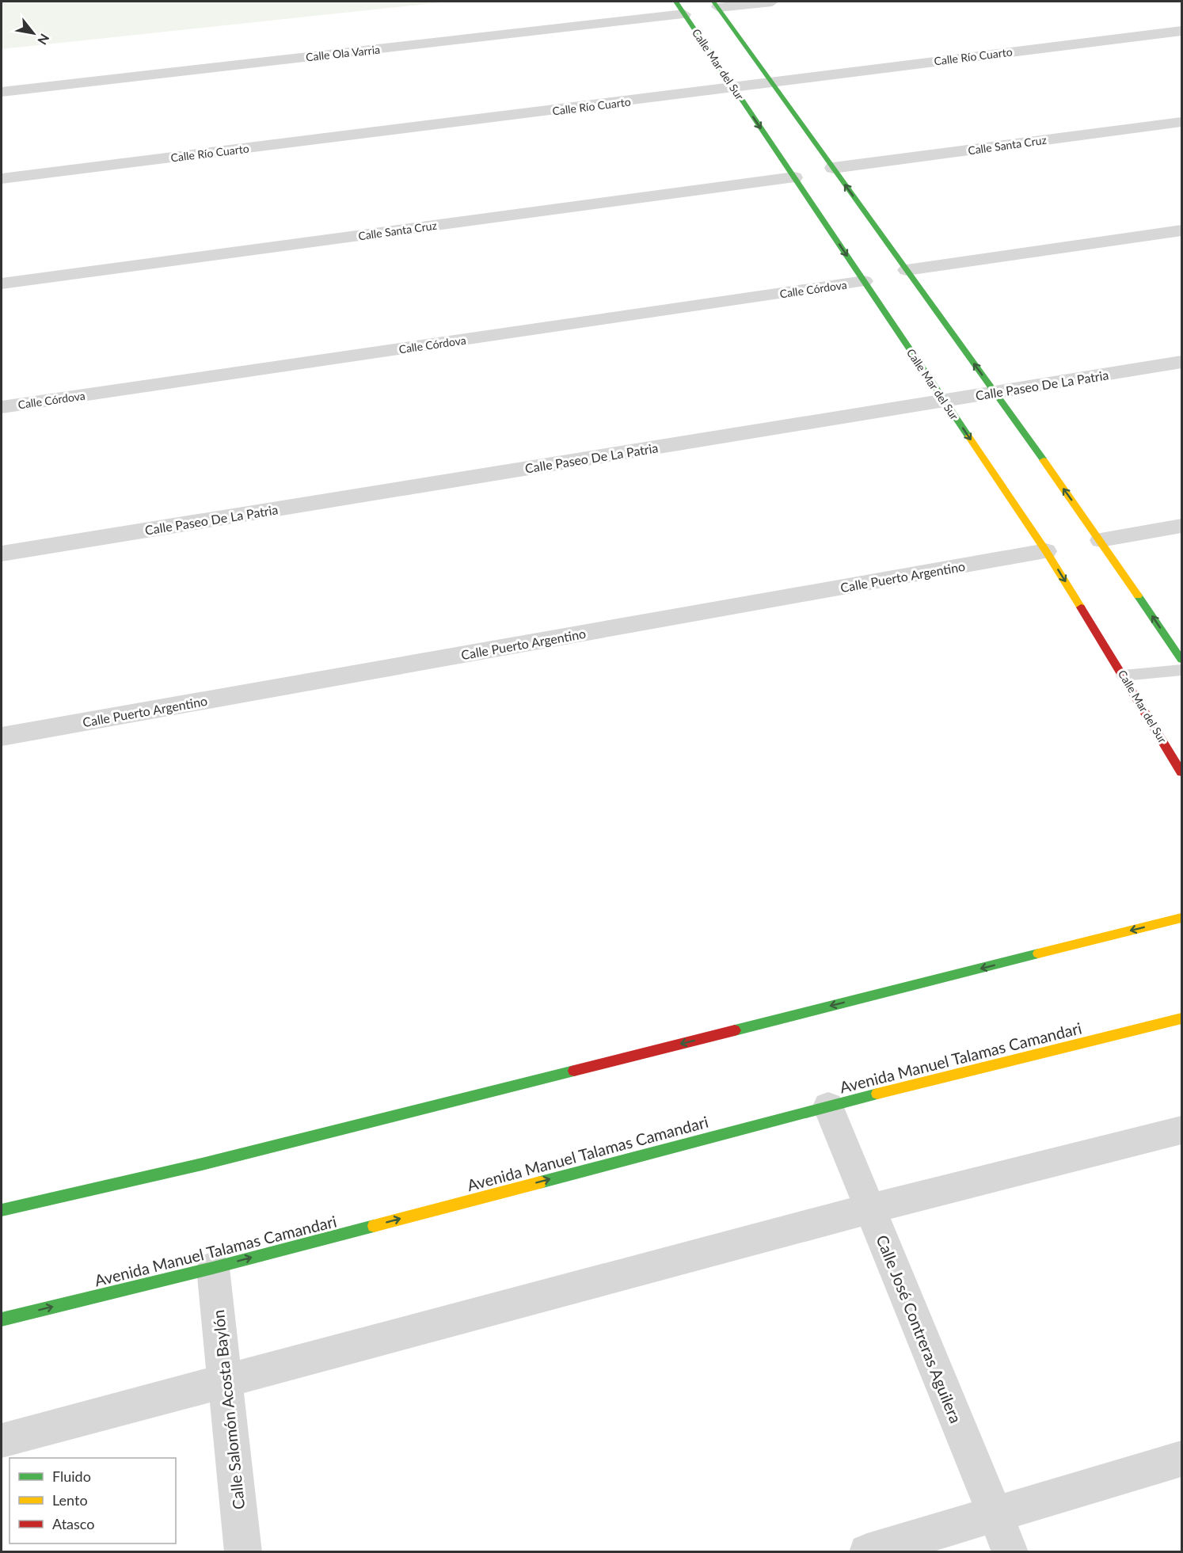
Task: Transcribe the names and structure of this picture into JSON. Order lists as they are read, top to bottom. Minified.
{"streets":{"street":["Calle Ola Varria","Calle Río Cuarto","Calle Mar del Sur","Calle Santa Cruz","Calle Córdova","Calle Paseo De La Patria","Calle Puerto Argentino","Avenida Manuel Talamas Camandari","Calle José Contreras Aguilera","Calle Salomón Acosta Baylón"]},"crossings":[["Calle Ola Varria","Calle Mar del Sur"],["Calle Río Cuarto","Calle Mar del Sur"],["Calle Mar del Sur","Calle Santa Cruz"],["Calle Mar del Sur","Calle Córdova"],["Calle Mar del Sur","Calle Paseo De La Patria"],["Calle Mar del Sur","Calle Puerto Argentino"],["Avenida Manuel Talamas Camandari","Calle José Contreras Aguilera"],["Avenida Manuel Talamas Camandari","Calle Salomón Acosta Baylón"]],"one_way":["Avenida Manuel Talamas Camandari"],"legend":["Fluido","Lento","Atasco"],"north":"bottom right"}
